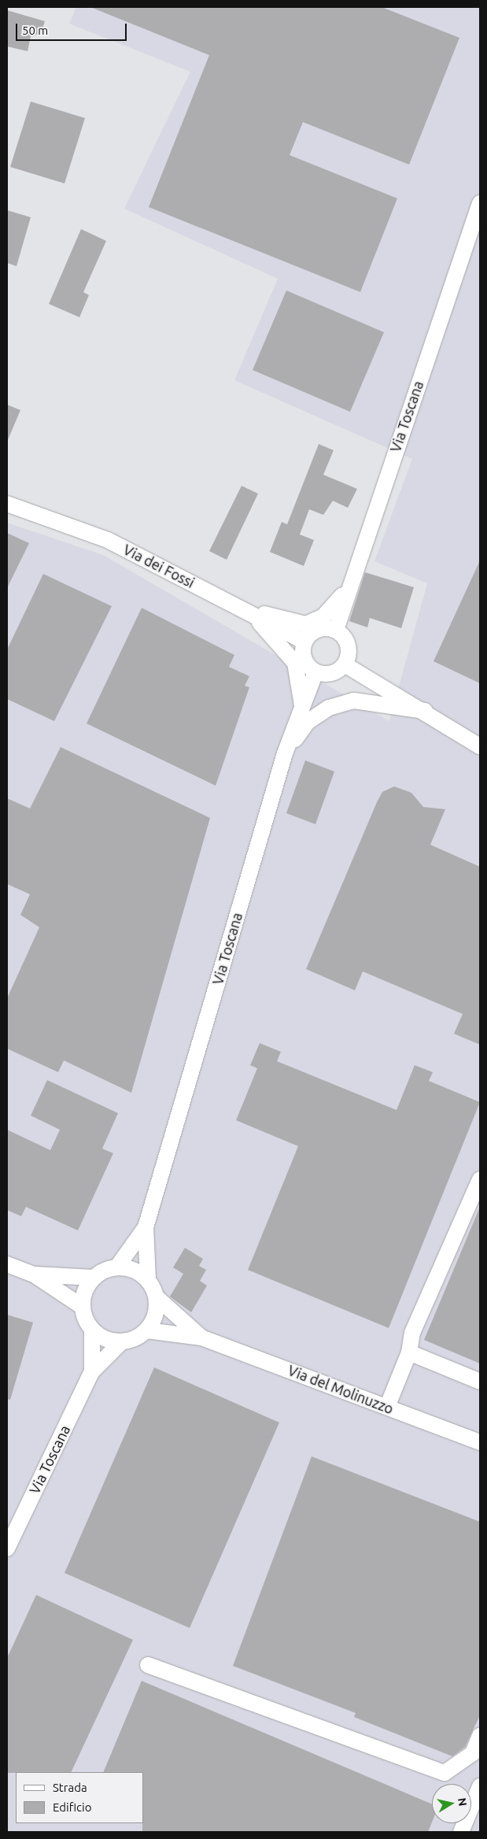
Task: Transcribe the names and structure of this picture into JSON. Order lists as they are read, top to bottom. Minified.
{"streets":{"street":["Via Toscana","Via dei Fossi","Via del Molinuzzo"]},"crossings":[["Via Toscana","Via dei Fossi"],["Via Toscana","Via del Molinuzzo"]],"legend":["Strada","Edificio"],"scale_bar":"50 m","north":"right"}
